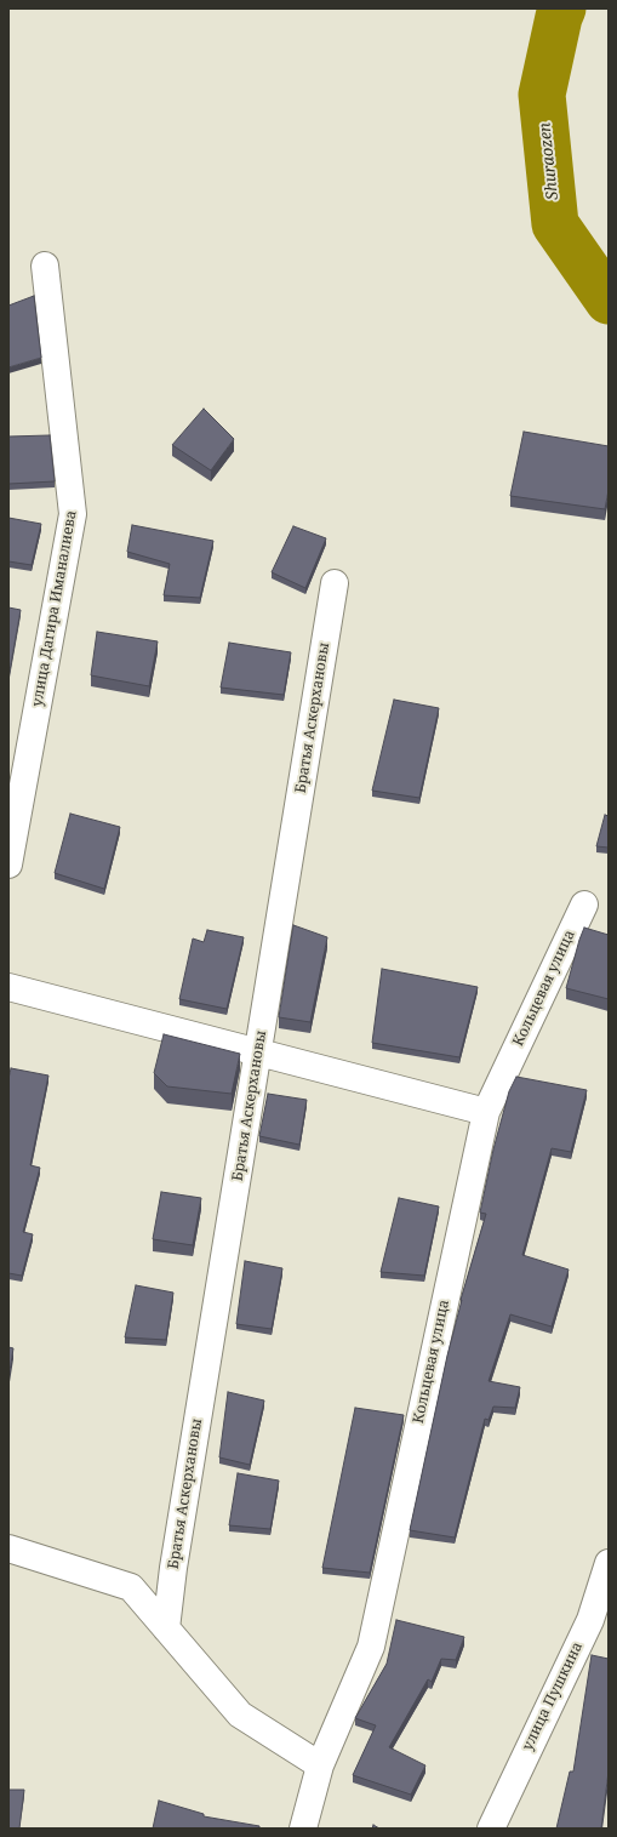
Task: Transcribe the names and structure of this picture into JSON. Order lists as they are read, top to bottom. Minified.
{"streets":{"street":["улица Дагира Иманалиева","Братья Аскерхановы","Кольцевая улица","улица Пушкина"]},"water":["Shuraozen"]}
